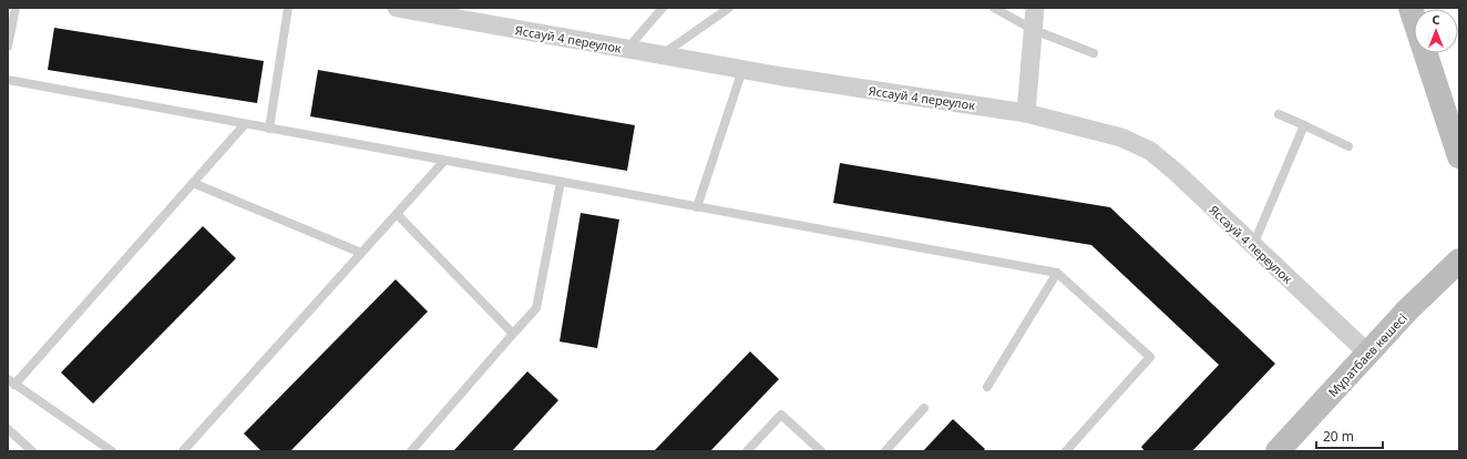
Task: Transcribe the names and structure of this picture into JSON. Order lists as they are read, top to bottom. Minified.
{"streets":{"street":["Яссауй 4 переулок","Мұратбаев көшесі"]},"crossings":[["Яссауй 4 переулок","Мұратбаев көшесі"]],"scale_bar":"20 m","north":"top"}
